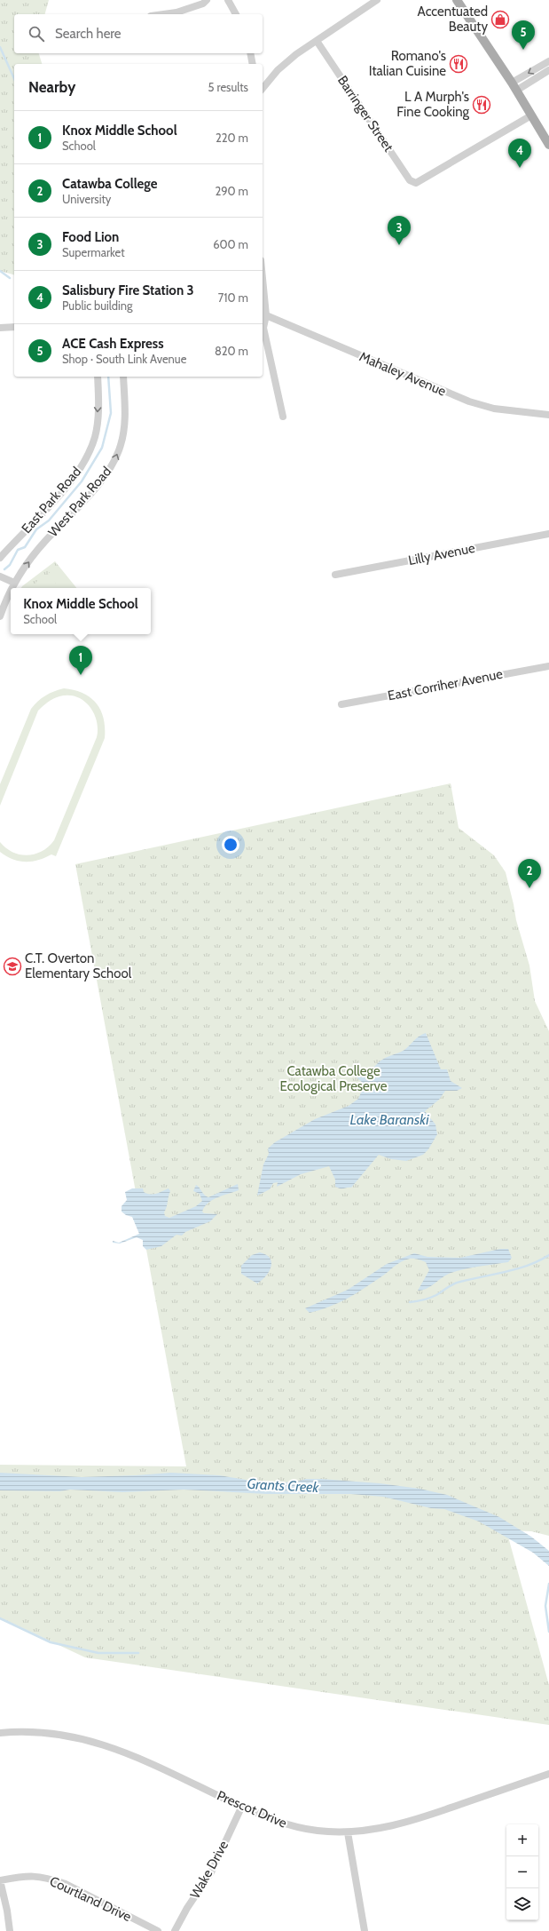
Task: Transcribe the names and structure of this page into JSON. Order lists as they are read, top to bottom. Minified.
{"streets":{"street":["Barringer Street","Mahaley Avenue","East Park Road","West Park Road","Lilly Avenue","East Corriher Avenue","Prescot Drive","Wake Drive","Courtland Drive"]},"crossings":[["Prescot Drive","Wake Drive"]],"one_way":["East Park Road","West Park Road"],"water":["Lake Baranski","Grants Creek"],"parks":["Catawba College Ecological Preserve"],"places":{"shop":["Accentuated Beauty"],"restaurant":["Romano's Italian Cuisine","L A Murph's Fine Cooking"],"school or university":["C.T. Overton Elementary School"]},"page":{"search":"Search here","pins":["5","4","3","1","2"],"heading":["Nearby","5 results"],"list":[{"mark":"1","name":"Knox Middle School","note":"School","value":"220 m"},{"mark":"2","name":"Catawba College","note":"University","value":"290 m"},{"mark":"3","name":"Food Lion","note":"Supermarket","value":"600 m"},{"mark":"4","name":"Salisbury Fire Station 3","note":"Public building","value":"710 m"},{"mark":"5","name":"ACE Cash Express","note":"Shop · South Link Avenue","value":"820 m"}],"popup":["Knox Middle School","School"],"map_buttons":["+","−"]}}
